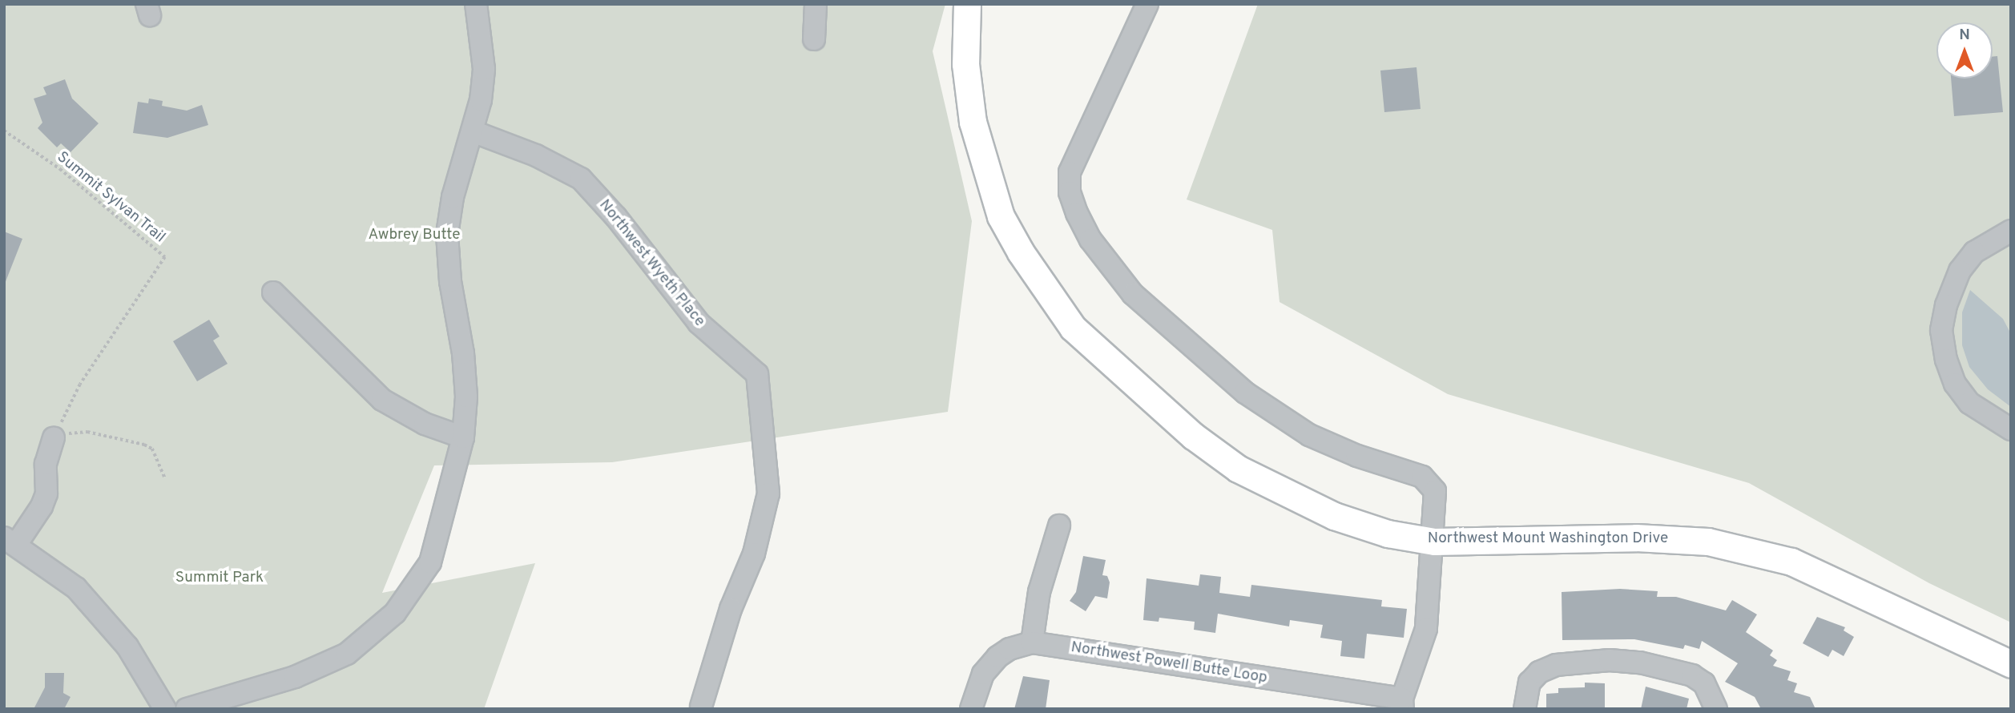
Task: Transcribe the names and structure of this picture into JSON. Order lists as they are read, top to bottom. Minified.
{"streets":{"main road":["Northwest Mount Washington Drive"],"street":["Northwest Wyeth Place","Northwest Powell Butte Loop"],"path":["Summit Sylvan Trail"]},"parks":["Awbrey Butte","Summit Park"],"north":"top"}
